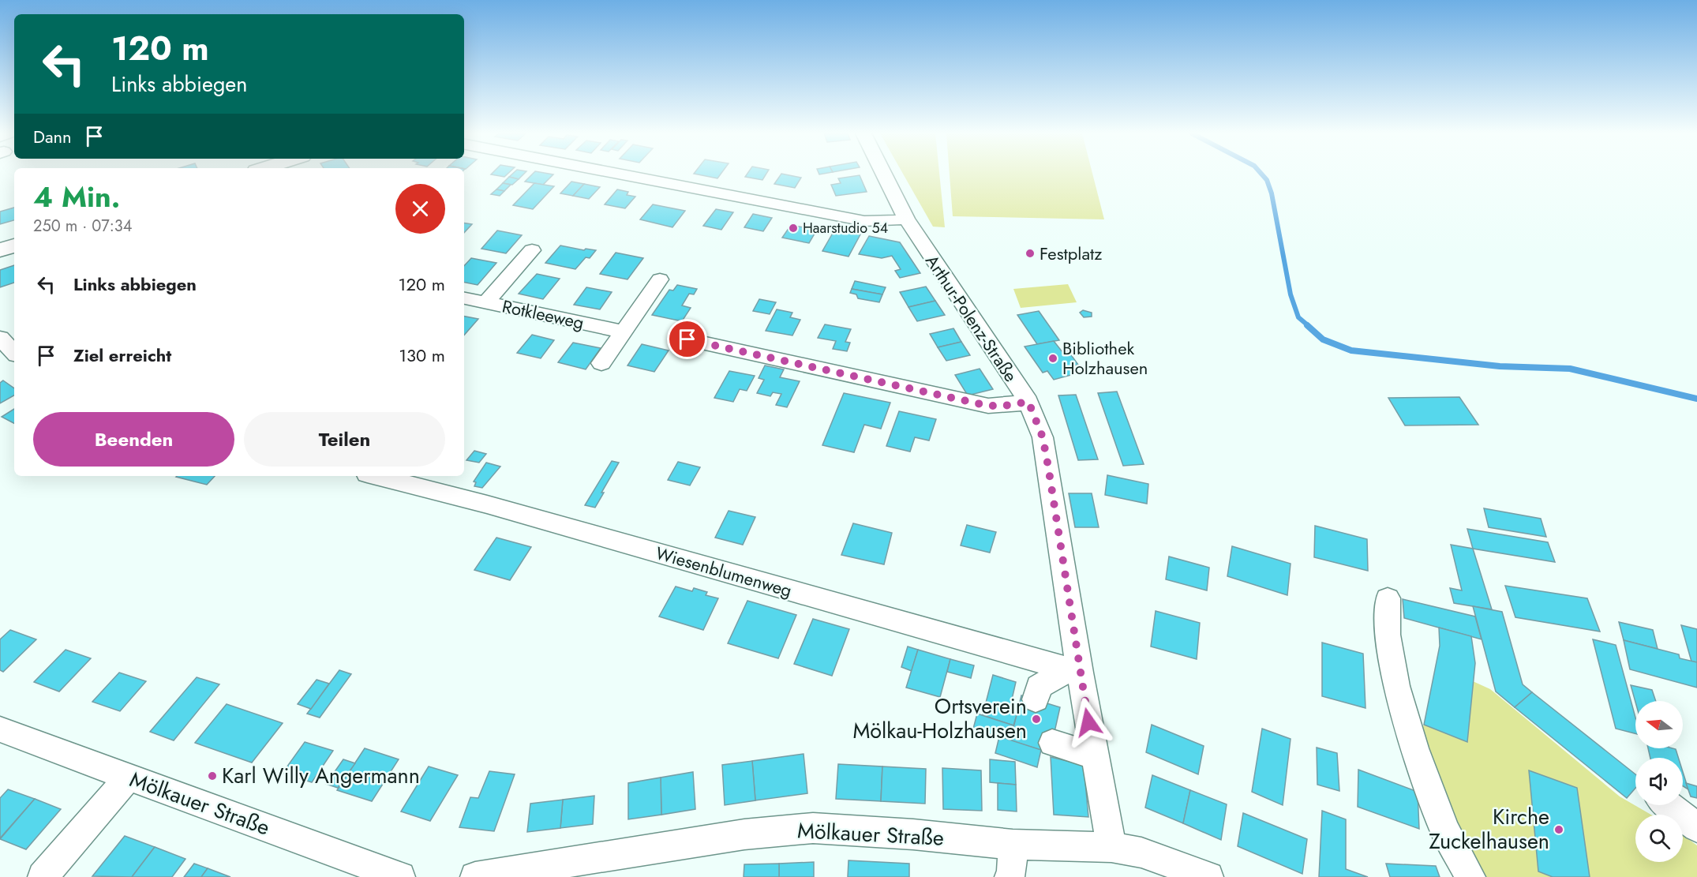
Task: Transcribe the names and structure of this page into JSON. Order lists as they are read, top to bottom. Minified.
{"streets":{"street":["Rotkleeweg","Arthur-Polenz-Straße","Wiesenblumenweg","Mölkauer Straße"]},"crossings":[["Arthur-Polenz-Straße","Wiesenblumenweg"],["Arthur-Polenz-Straße","Mölkauer Straße"]],"places":["Haarstudio 54","Festplatz","Bibliothek Holzhausen","Ortsverein Mölkau-Holzhausen","Karl Willy Angermann","Kirche Zuckelhausen"],"north":"left","page":{"turn":["120 m","Links abbiegen"],"then":"Dann","heading":["4 Min.","250 m · 07:34"],"list":[{"name":"Links abbiegen","value":"120 m"},{"name":"Ziel erreicht","value":"130 m"}],"buttons":["Beenden","Teilen"]}}
